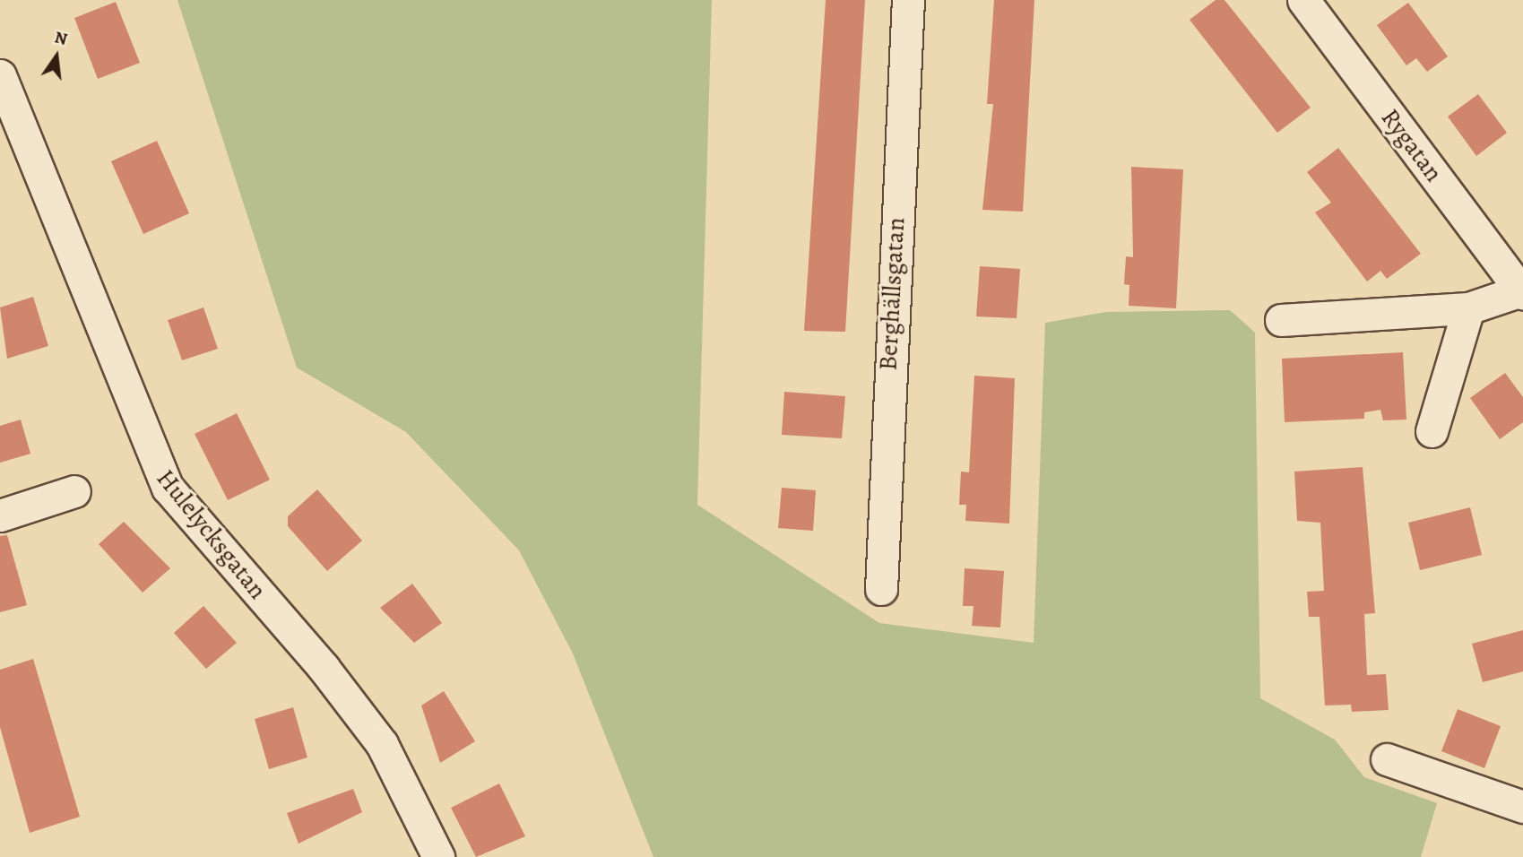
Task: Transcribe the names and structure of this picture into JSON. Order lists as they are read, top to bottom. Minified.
{"streets":{"street":["Rygatan","Berghällsgatan","Hulelycksgatan"]},"north":"top"}
